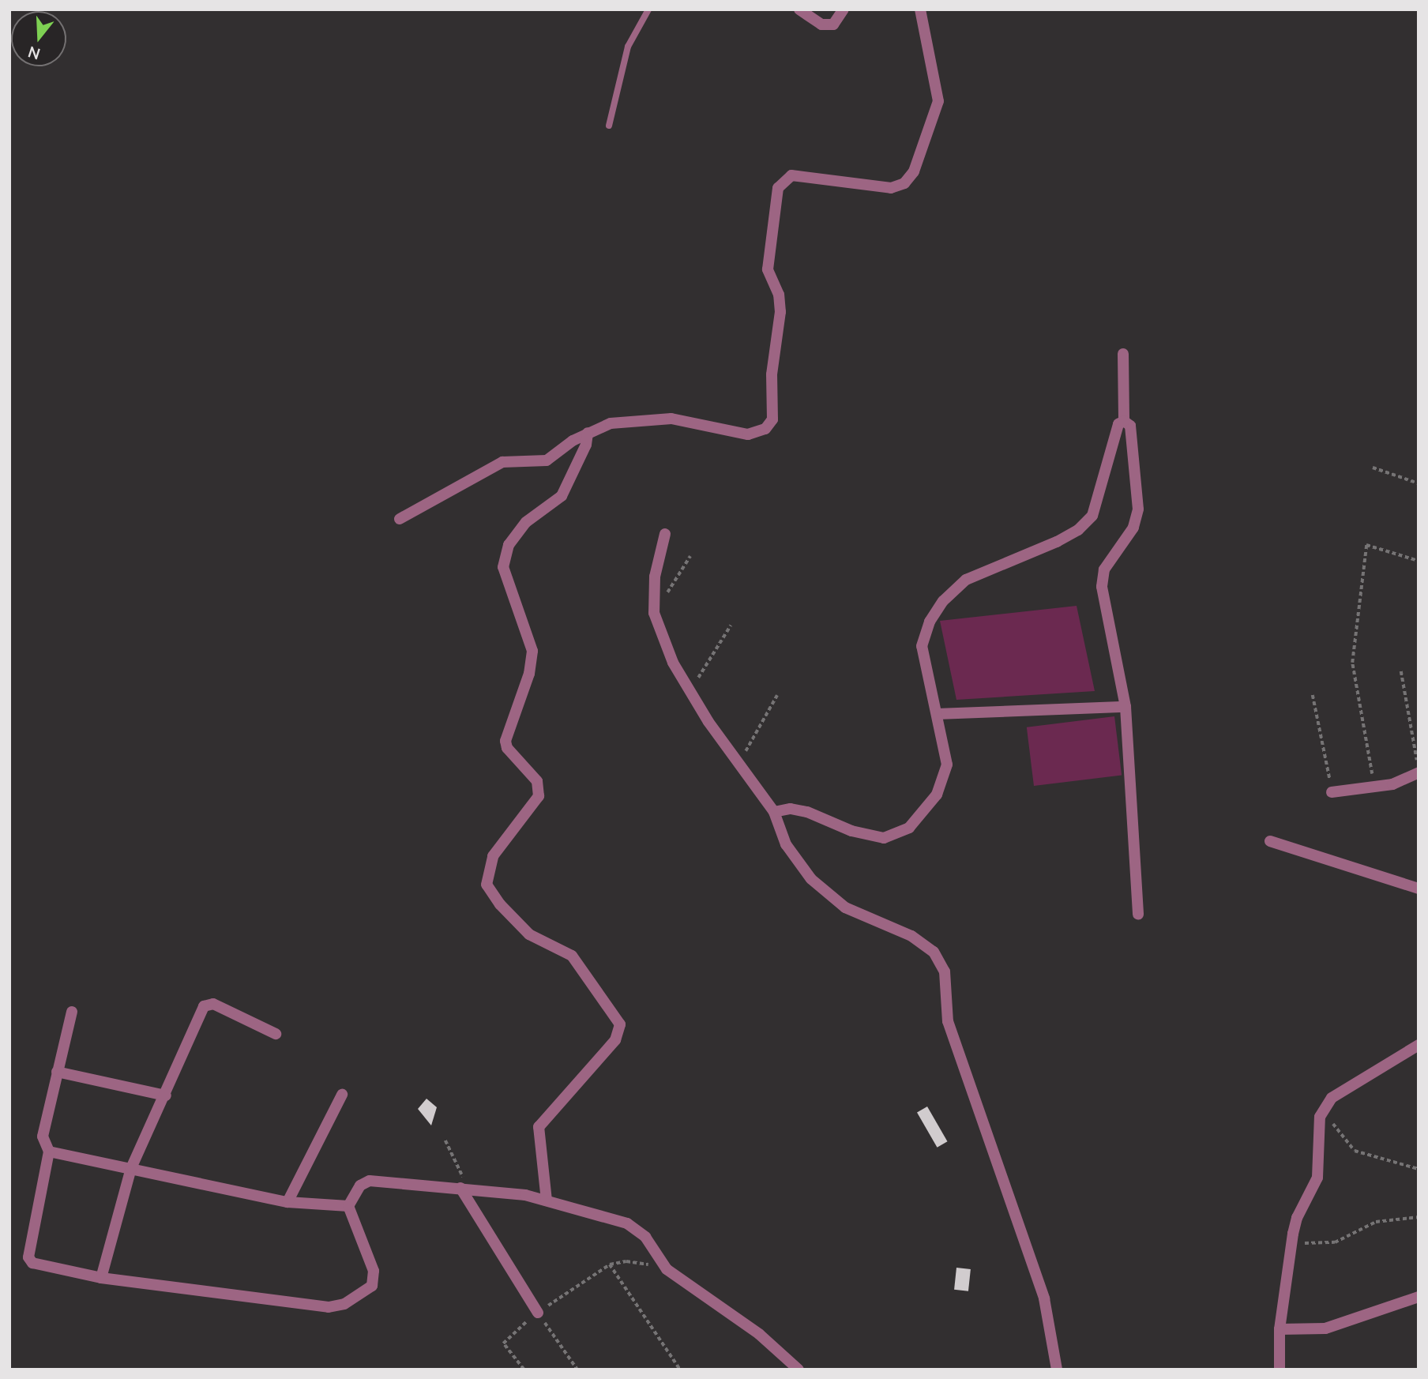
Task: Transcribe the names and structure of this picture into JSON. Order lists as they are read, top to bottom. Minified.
{"north":"bottom"}
